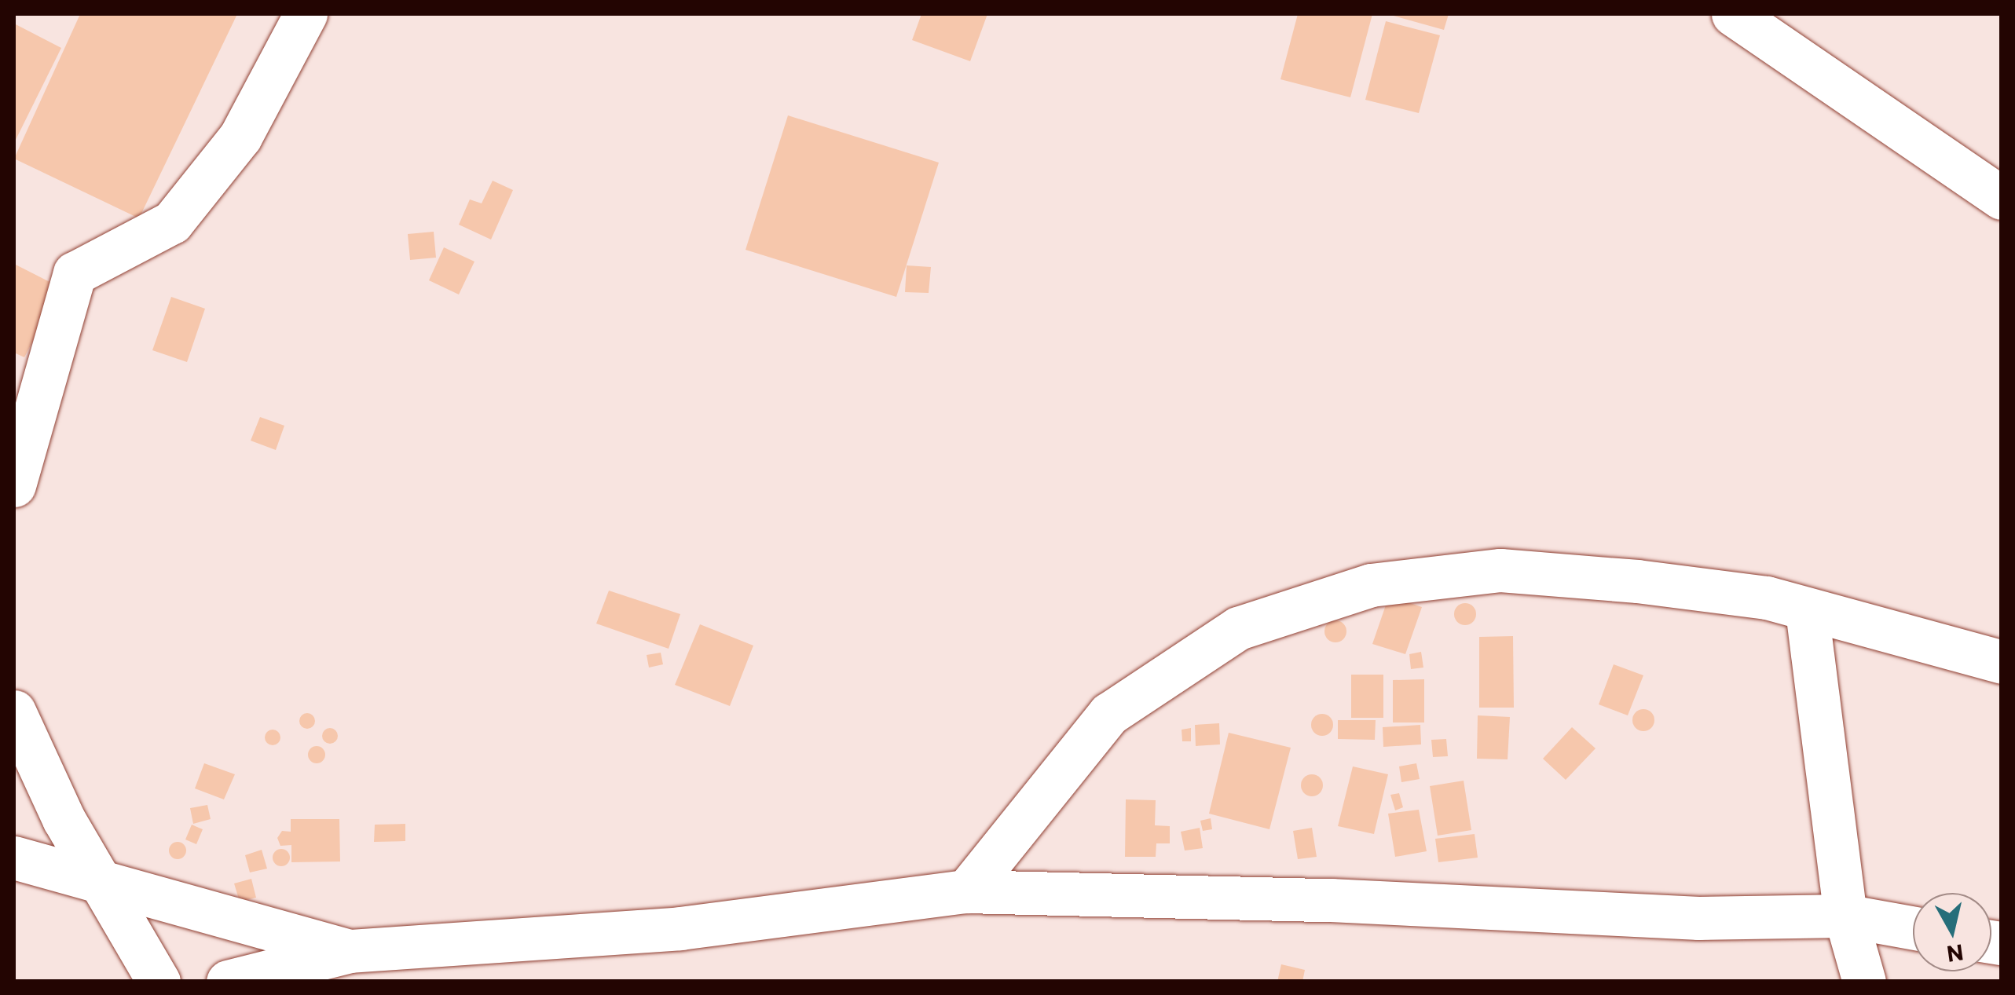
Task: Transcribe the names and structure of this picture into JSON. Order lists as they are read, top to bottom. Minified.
{"north":"bottom"}
